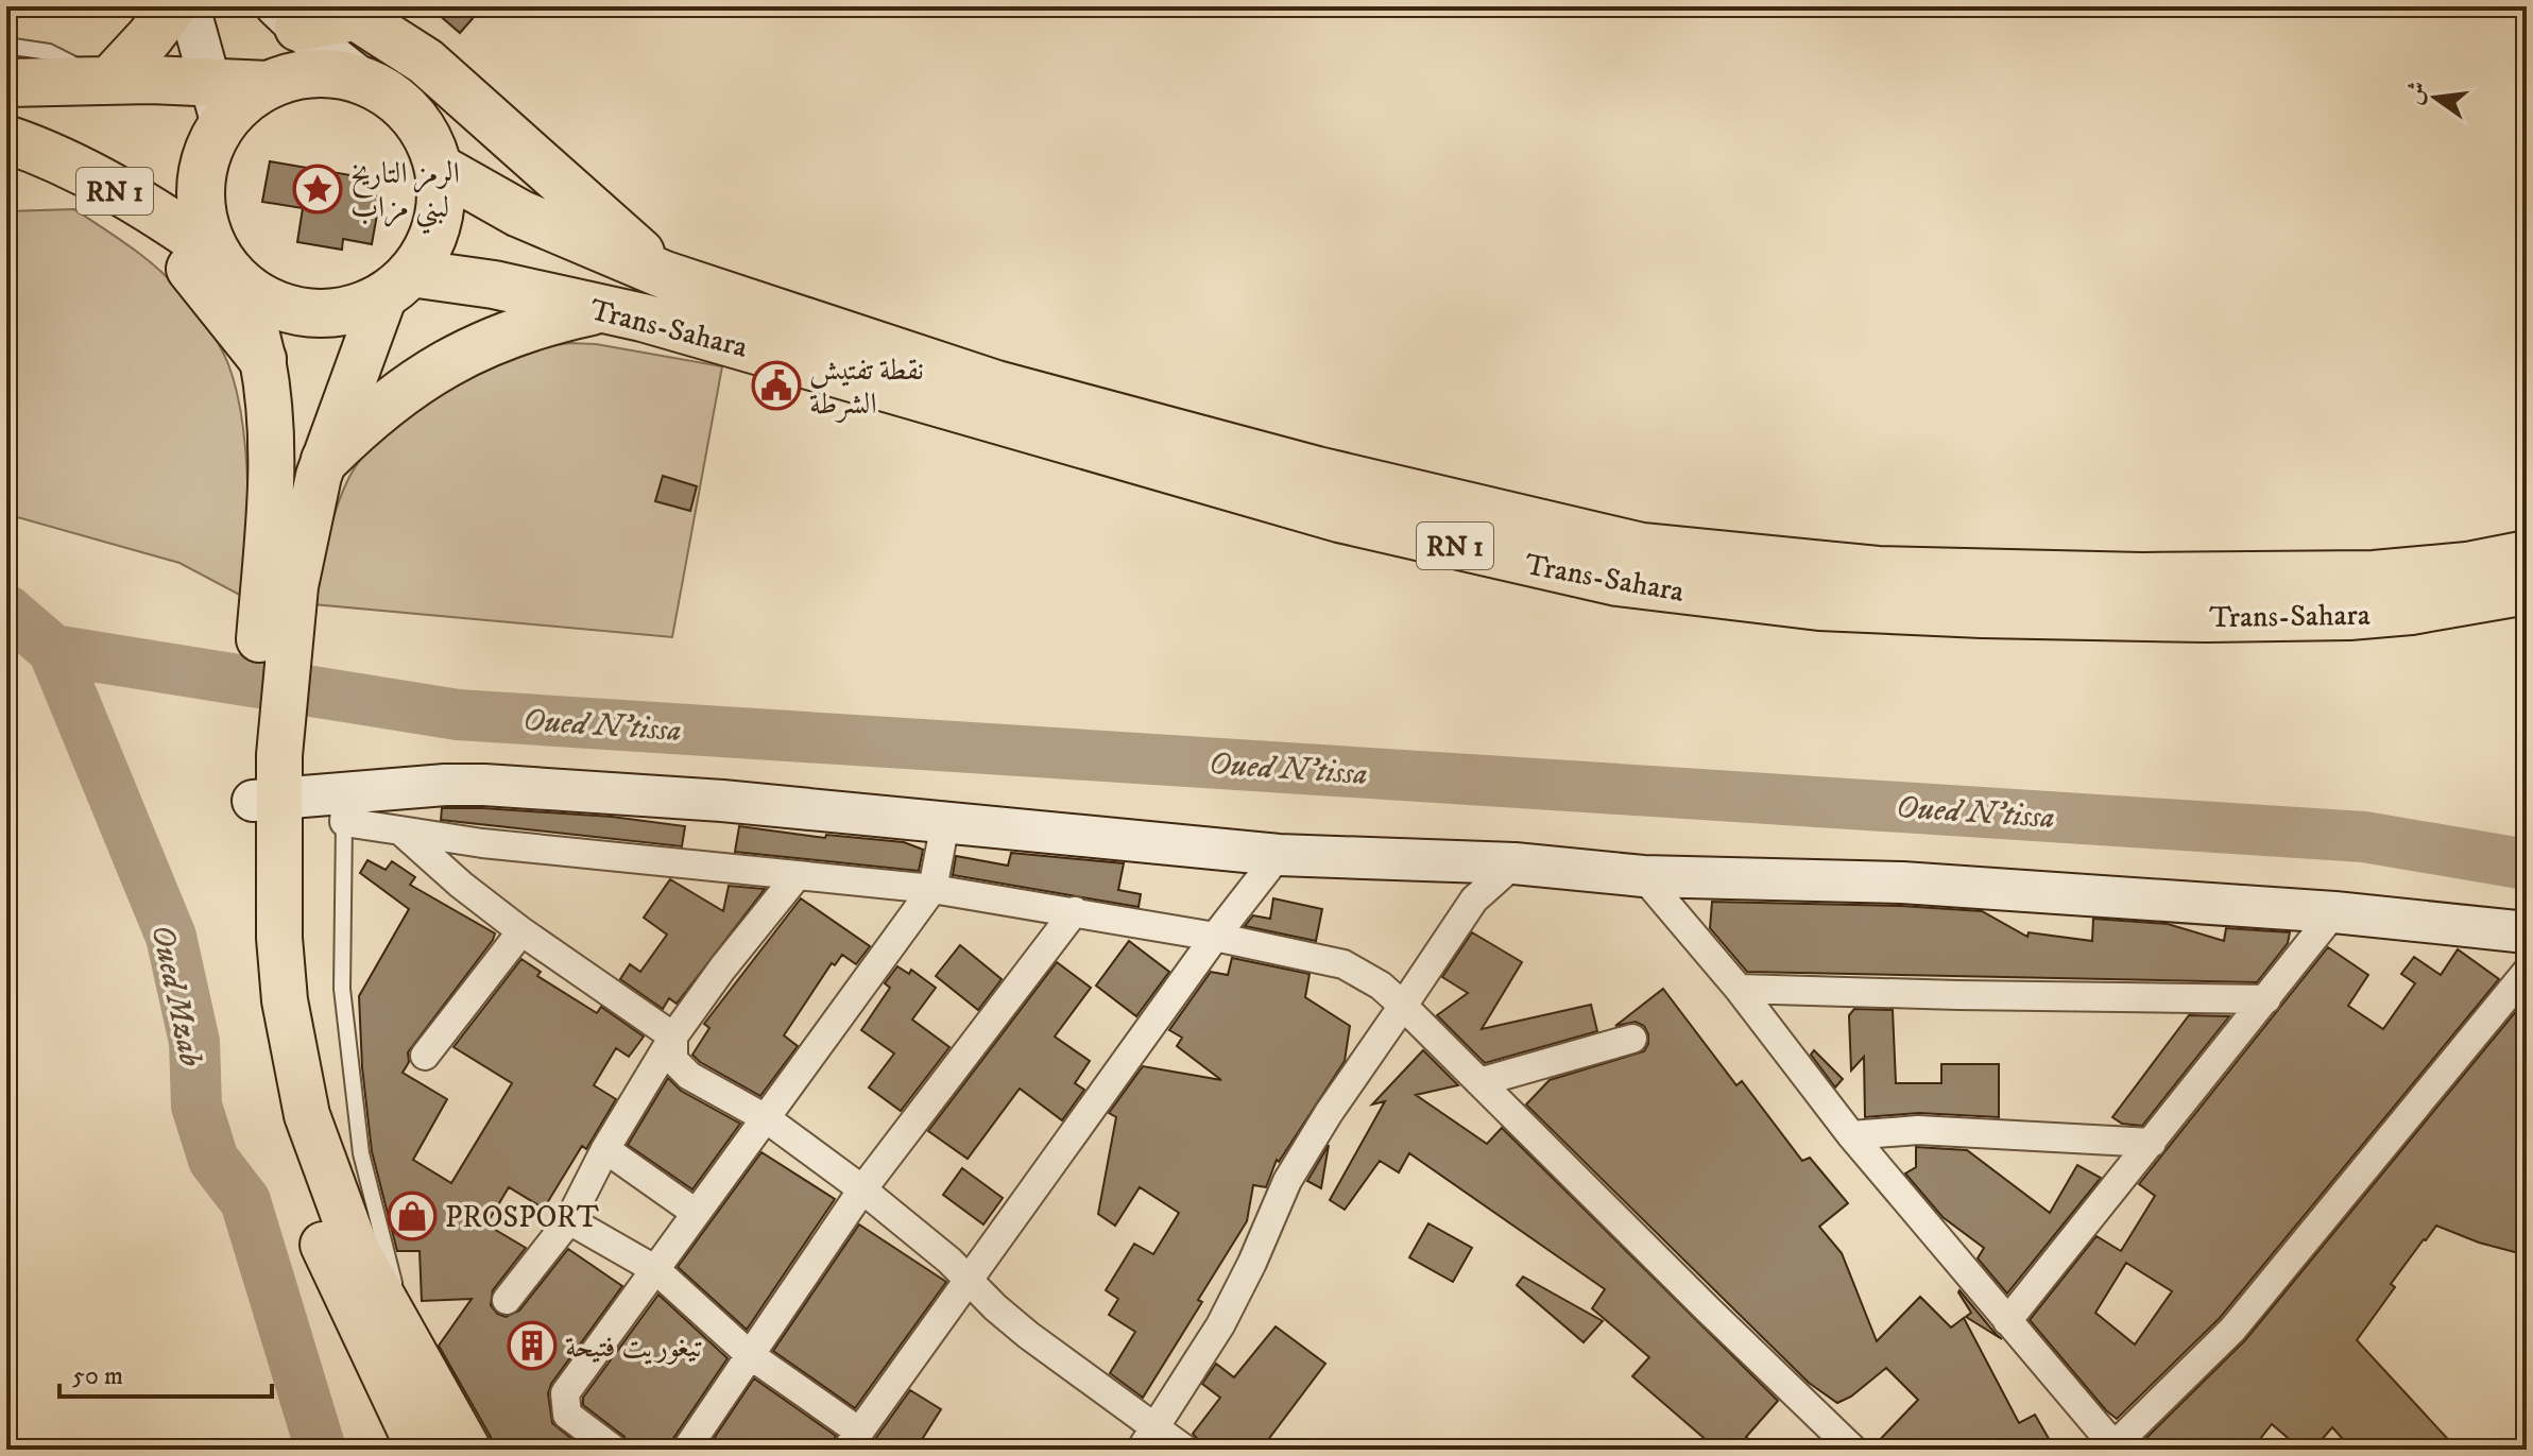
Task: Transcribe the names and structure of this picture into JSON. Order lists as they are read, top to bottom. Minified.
{"streets":{"highway":["RN 1","Trans-Sahara"]},"crossings":[["RN 1","Trans-Sahara"]],"water":["Oued N'tissa","Oued Mzab"],"places":{"place":["الرمز التاريخ لبني مزاب"],"public building":["نقطة تفتيش الشرطة"],"shop":["PROSPORT"],"building":["تيغوريت فتيحة"]},"scale_bar":"50 m","north":"left"}
